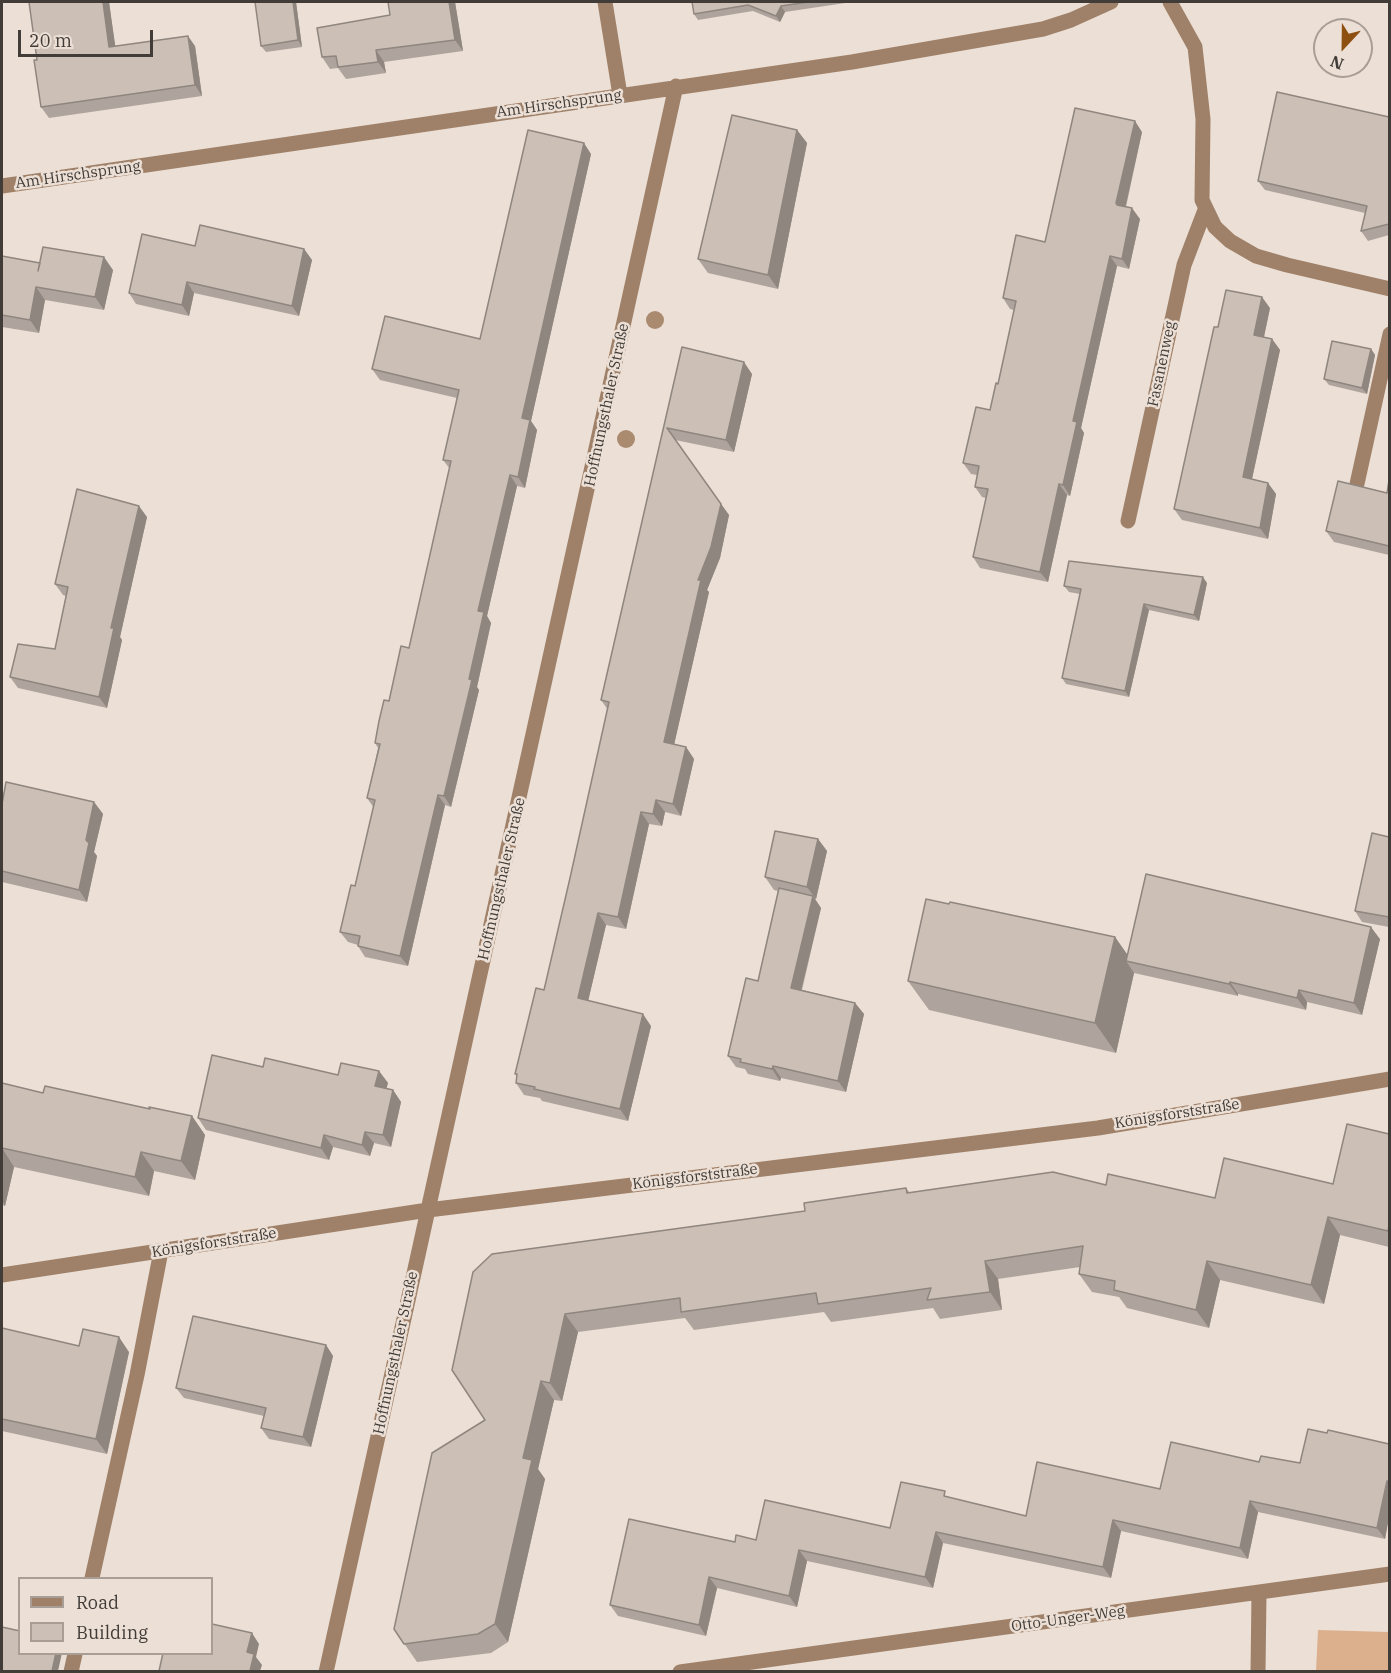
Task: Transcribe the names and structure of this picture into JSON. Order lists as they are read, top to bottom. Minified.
{"streets":{"street":["Am Hirschsprung","Fasanenweg","Hoffnungsthaler Straße","Königsforststraße","Otto-Unger-Weg"]},"crossings":[["Am Hirschsprung","Hoffnungsthaler Straße"],["Hoffnungsthaler Straße","Königsforststraße"]],"legend":["Road","Building"],"scale_bar":"20 m","north":"bottom"}
